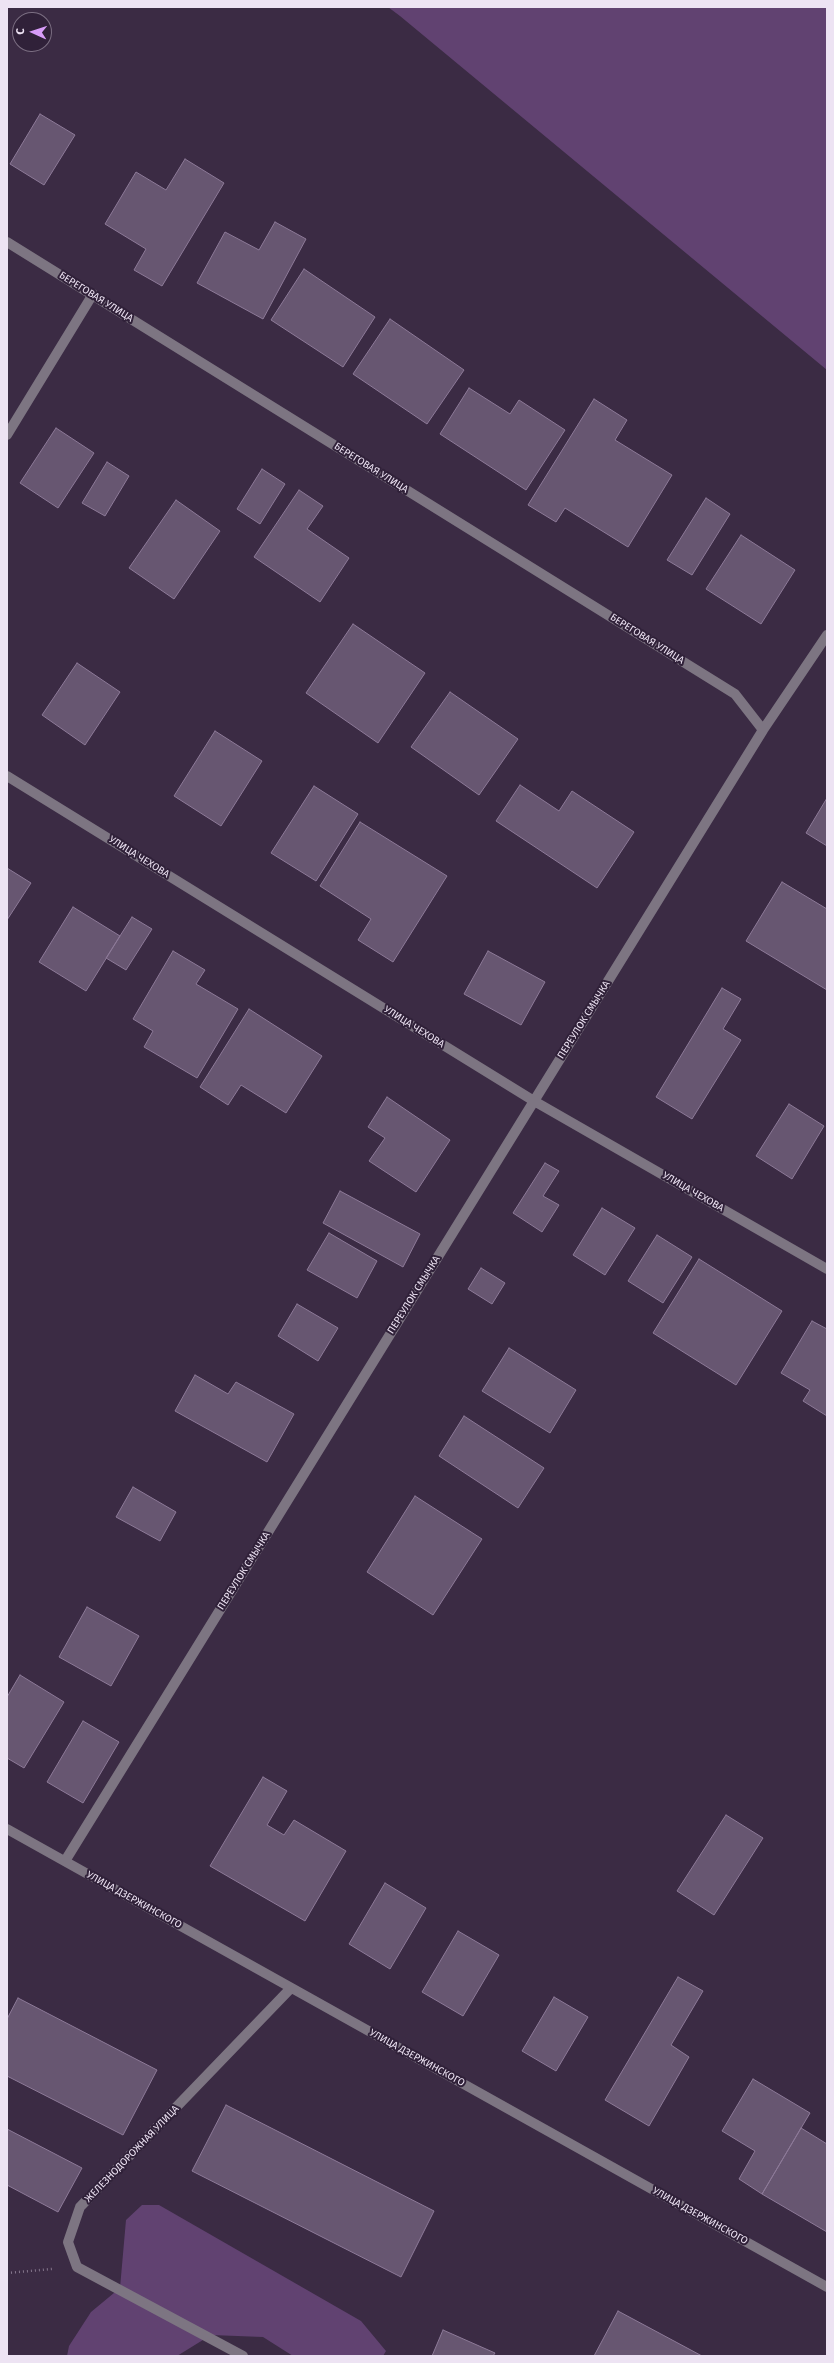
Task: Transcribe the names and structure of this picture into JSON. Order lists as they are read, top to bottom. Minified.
{"streets":{"street":["БЕРЕГОВАЯ УЛИЦА","УЛИЦА ЧЕХОВА","ПЕРЕУЛОК СМЫЧКА","УЛИЦА ДЗЕРЖИНСКОГО","ЖЕЛЕЗНОДОРОЖНАЯ УЛИЦА"]},"crossings":[["БЕРЕГОВАЯ УЛИЦА","ПЕРЕУЛОК СМЫЧКА"],["УЛИЦА ЧЕХОВА","ПЕРЕУЛОК СМЫЧКА"],["ПЕРЕУЛОК СМЫЧКА","УЛИЦА ДЗЕРЖИНСКОГО"],["УЛИЦА ДЗЕРЖИНСКОГО","ЖЕЛЕЗНОДОРОЖНАЯ УЛИЦА"]],"north":"left"}
